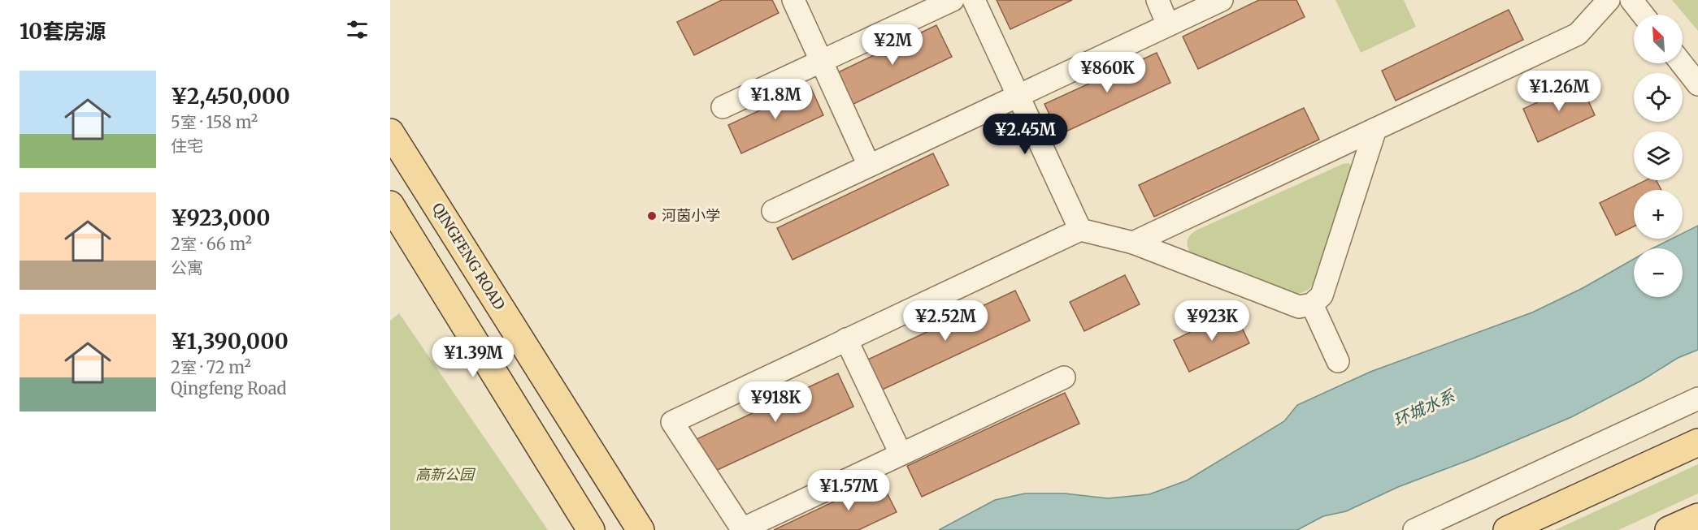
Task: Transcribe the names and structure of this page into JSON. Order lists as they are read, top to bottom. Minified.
{"streets":{"main road":["QINGFENG ROAD"]},"water":["环城水系"],"parks":["高新公园"],"places":["河茵小学"],"north":"top left","page":{"heading":"10套房源","map_buttons":["+","−"],"price":["¥2M","¥860K","¥1.26M","¥1.8M","¥2.45M","¥2.52M","¥923K","¥1.39M","¥918K","¥1.57M"],"list":[{"name":"¥2,450,000","note":"5室 · 158 m² · 住宅"},{"name":"¥923,000","note":"2室 · 66 m² · 公寓"},{"name":"¥1,390,000","note":"2室 · 72 m² · Qingfeng Road"}]}}
